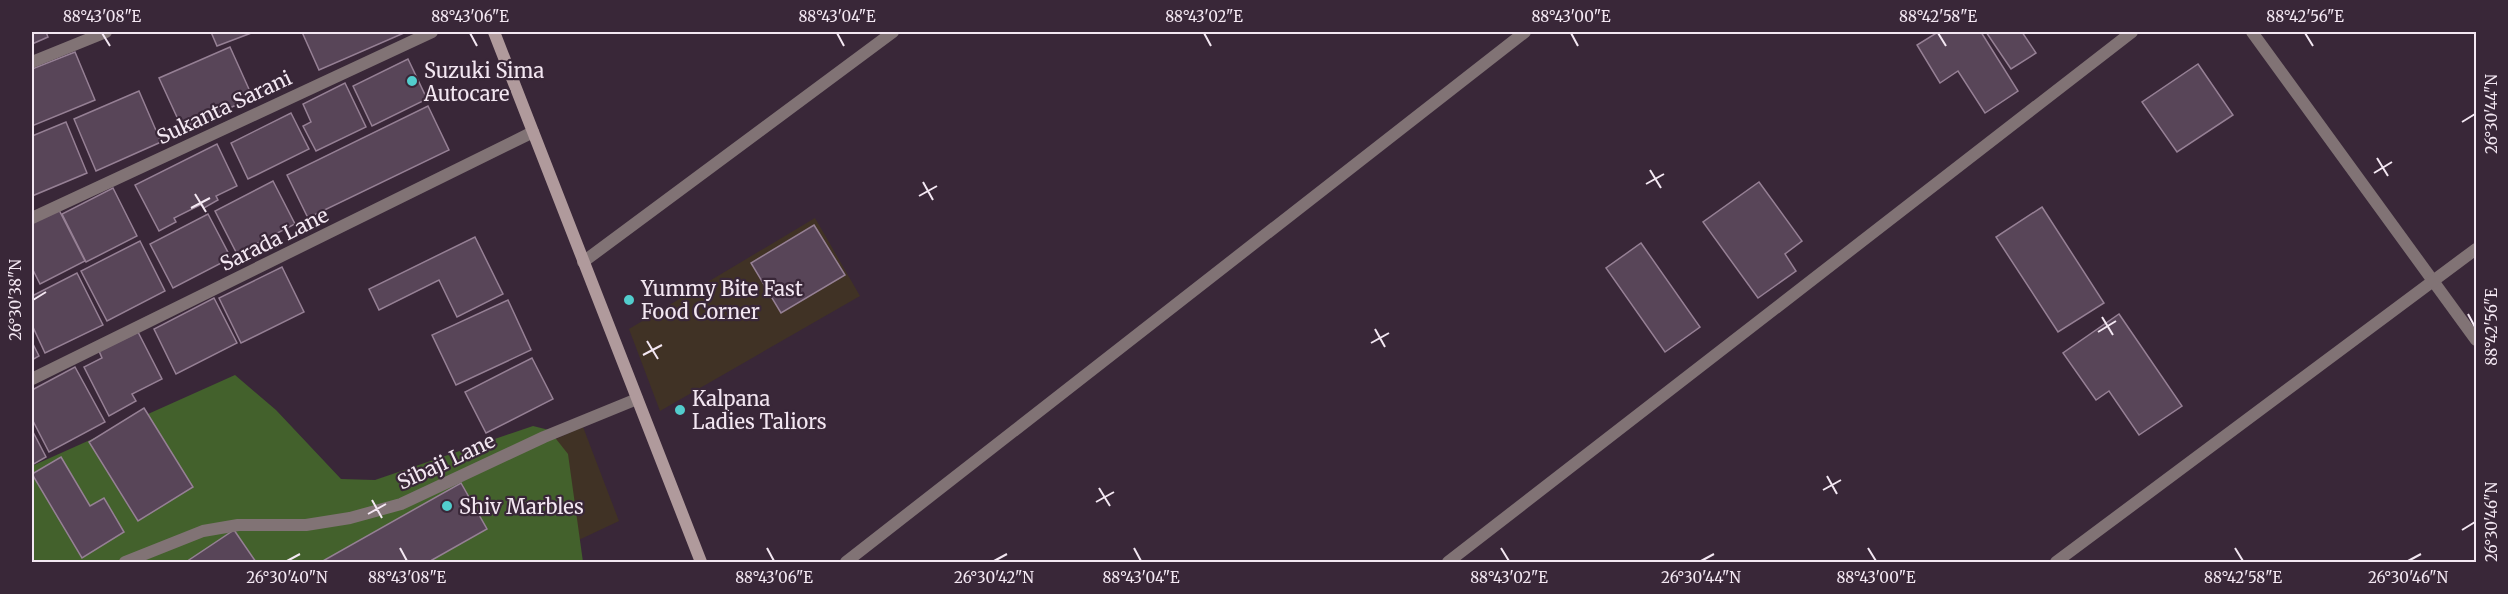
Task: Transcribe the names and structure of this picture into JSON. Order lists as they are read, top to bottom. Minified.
{"streets":{"street":["Sukanta Sarani","Sarada Lane","Sibaji Lane"]},"places":["Suzuki Sima Autocare","Yummy Bite Fast Food Corner","Kalpana Ladies Taliors","Shiv Marbles"],"coordinates":["88°43'08\"E","88°43'06\"E","88°43'04\"E","88°43'02\"E","88°43'00\"E","88°42'58\"E","88°42'56\"E","26°30'44\"N","26°30'38\"N","26°30'46\"N","26°30'40\"N","26°30'42\"N"]}
